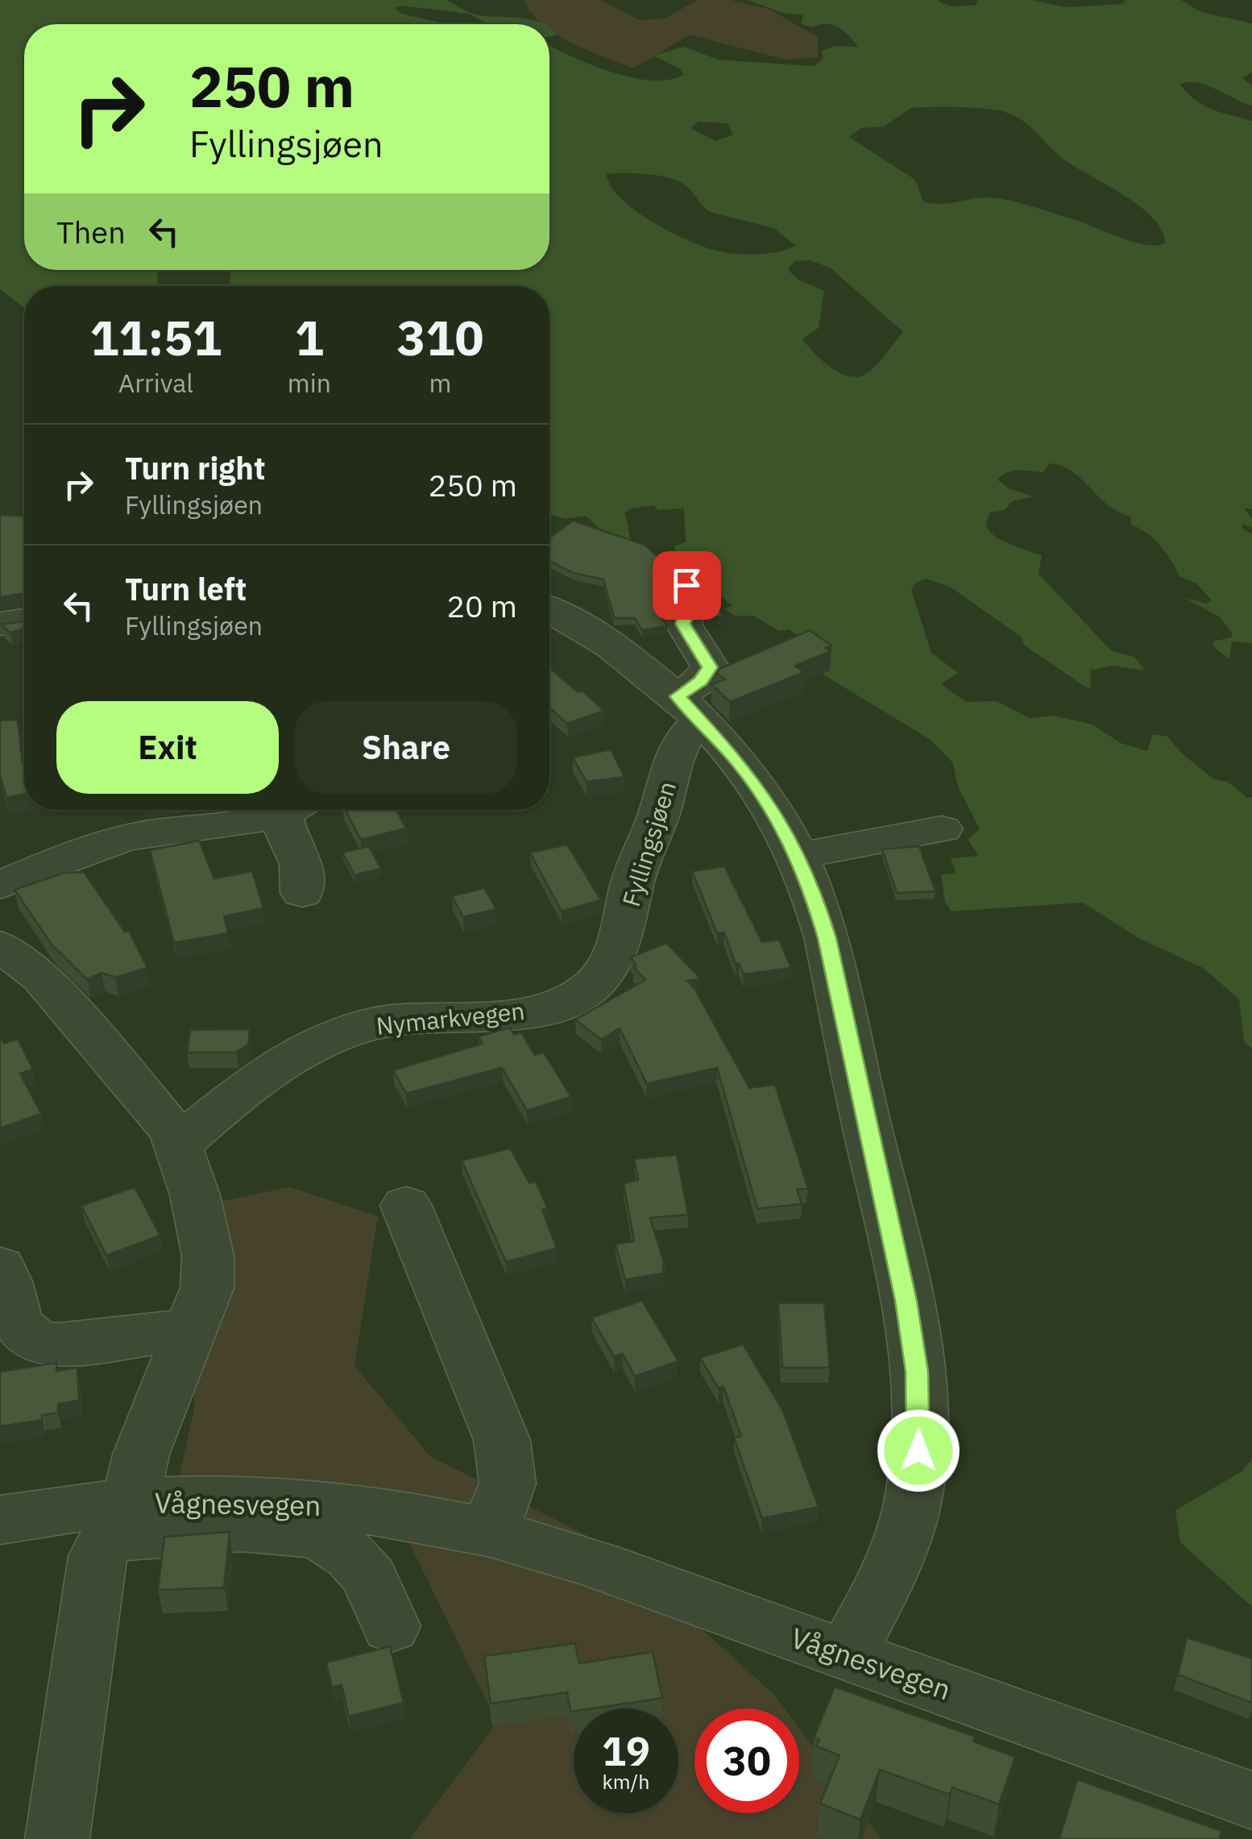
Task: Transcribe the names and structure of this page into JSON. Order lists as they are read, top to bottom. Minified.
{"streets":{"street":["Fyllingsjøen","Nymarkvegen","Vågnesvegen"]},"crossings":[["Fyllingsjøen","Nymarkvegen"]],"page":{"turn":["250 m","Fyllingsjøen"],"then":"Then","eta":["11:51","Arrival","1","min","310","m"],"list":[{"name":"Turn right","note":"Fyllingsjøen","value":"250 m"},{"name":"Turn left","note":"Fyllingsjøen","value":"20 m"}],"buttons":["Exit","Share"],"speed":"19 km/h","limit":"30"}}
